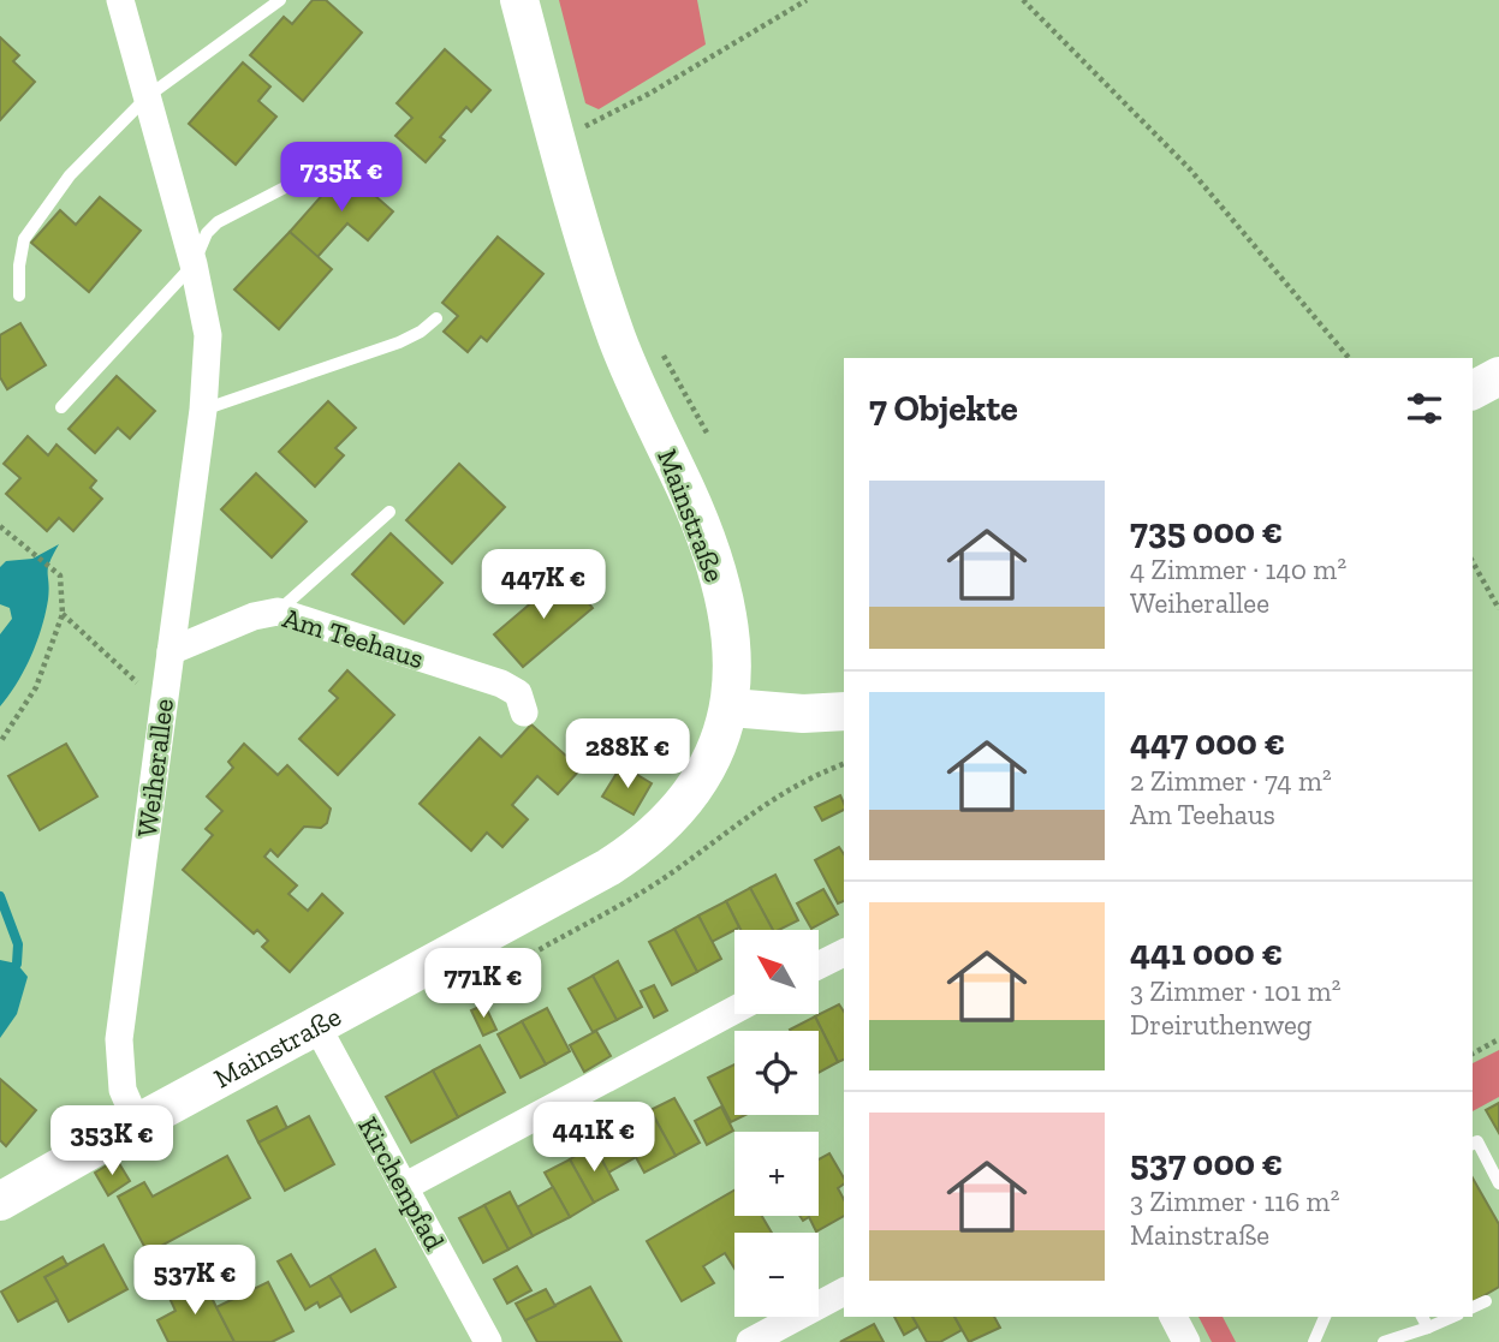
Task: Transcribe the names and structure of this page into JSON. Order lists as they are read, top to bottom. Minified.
{"streets":{"main road":["Mainstraße"],"street":["Am Teehaus","Weiherallee","Kirchenpfad"]},"crossings":[["Mainstraße","Weiherallee"],["Mainstraße","Kirchenpfad"],["Am Teehaus","Weiherallee"]],"north":"top left","page":{"price":["735K €","447K €","288K €","771K €","441K €","353K €","537K €"],"heading":"7 Objekte","list":[{"name":"735 000 €","note":"4 Zimmer · 140 m² · Weiherallee"},{"name":"447 000 €","note":"2 Zimmer · 74 m² · Am Teehaus"},{"name":"441 000 €","note":"3 Zimmer · 101 m² · Dreiruthenweg"},{"name":"537 000 €","note":"3 Zimmer · 116 m² · Mainstraße"}],"map_buttons":["+","−"]}}
